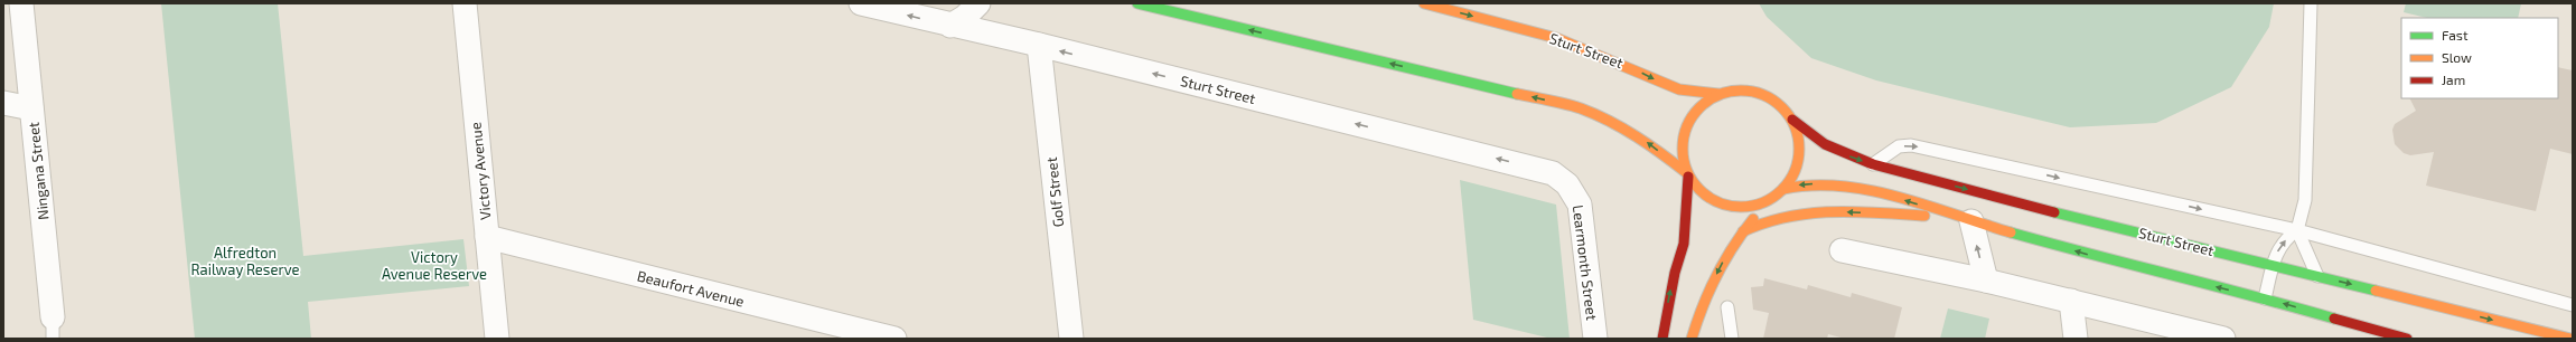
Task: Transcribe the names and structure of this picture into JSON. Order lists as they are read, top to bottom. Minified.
{"streets":{"main road":["Sturt Street"],"street":["Ningana Street","Victory Avenue","Golf Street","Learmonth Street","Beaufort Avenue"]},"crossings":[["Sturt Street","Golf Street"],["Sturt Street","Learmonth Street"],["Victory Avenue","Beaufort Avenue"]],"parks":["Alfredton Railway Reserve","Victory Avenue Reserve"],"legend":["Fast","Slow","Jam"]}
